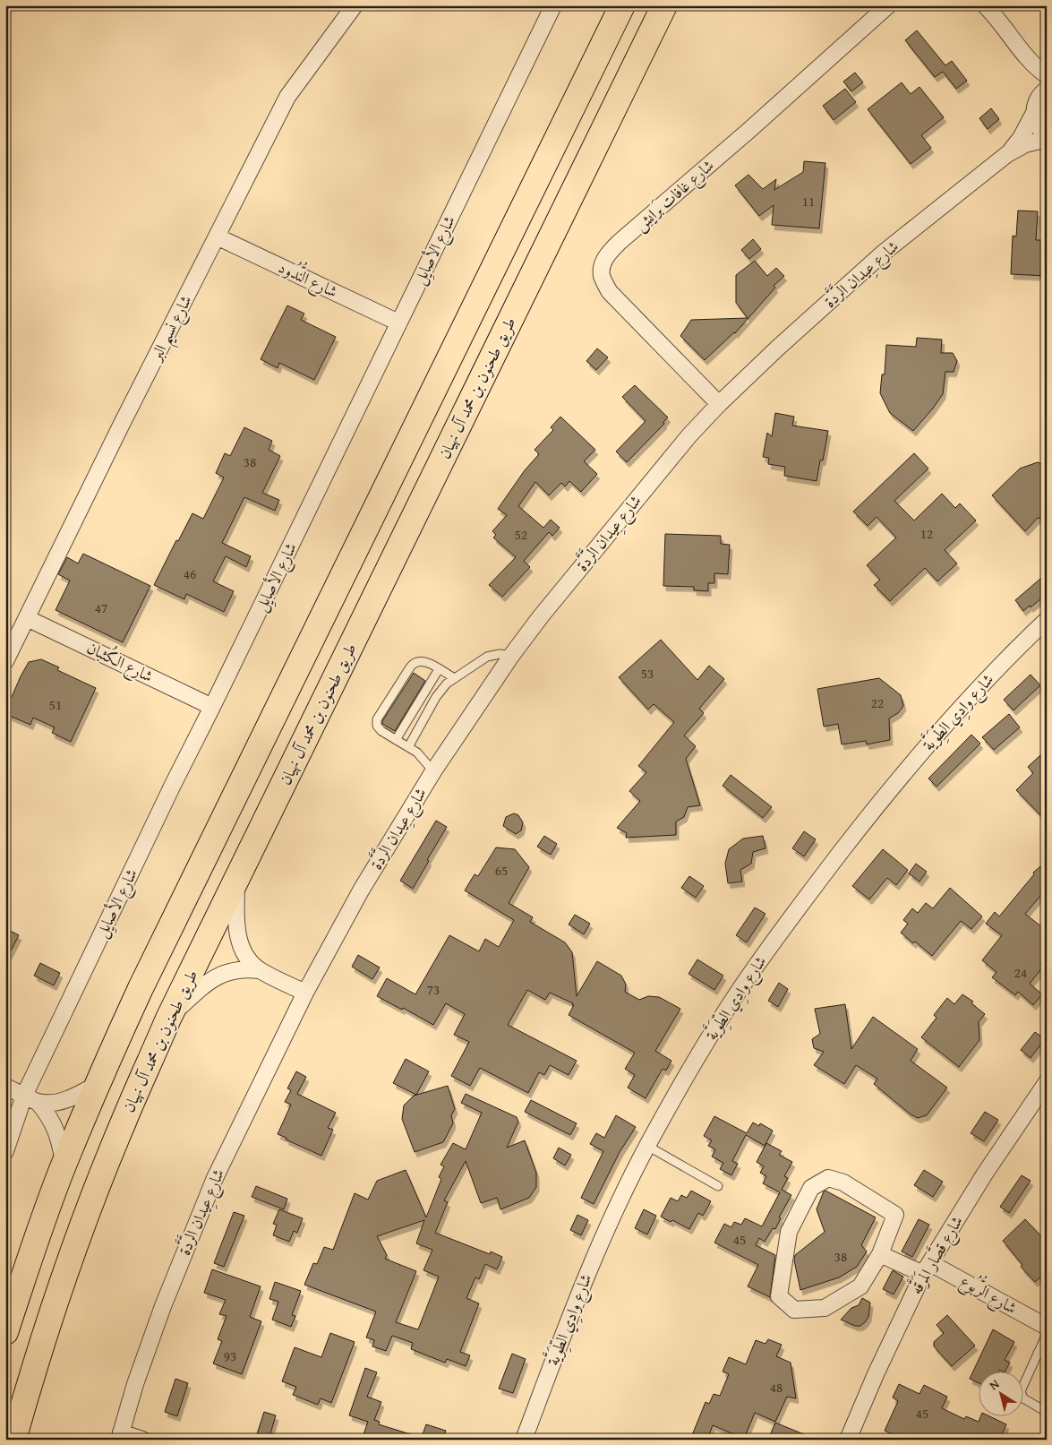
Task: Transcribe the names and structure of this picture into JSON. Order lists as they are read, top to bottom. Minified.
{"streets":{"main road":["طريق طحنون بن محمد آل نهيان"],"street":["شارع غافات بَرايش","شارع الأصايِل","شارع عِيدان الرَّدَّة","شارع النُّدُود","شارع نسيم البر","شارع الكُثبان","شارع وادِي الطِّوَيَّة","شارع قصَّار المَرَقَّه","شارع الرُّبُوع"]},"crossings":[["شارع غافات بَرايش","شارع عِيدان الرَّدَّة"],["شارع الأصايِل","شارع النُّدُود"],["شارع الأصايِل","شارع الكُثبان"],["شارع النُّدُود","شارع نسيم البر"],["شارع نسيم البر","شارع الكُثبان"],["شارع قصَّار المَرَقَّه","شارع الرُّبُوع"]],"house_numbers":["11","38","12","52","46","47","53","22","51","65","24","73","45","38","93","48","45"],"north":"top left"}
